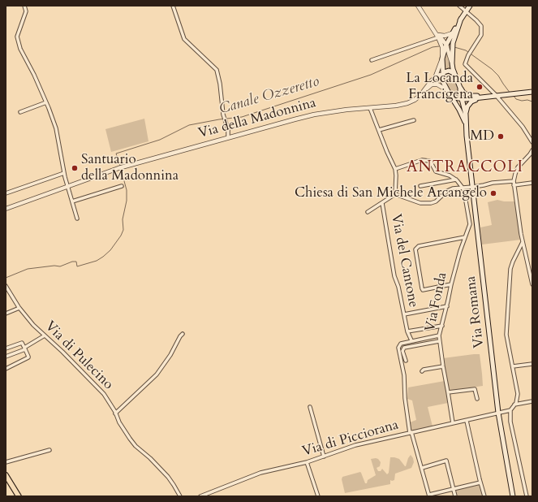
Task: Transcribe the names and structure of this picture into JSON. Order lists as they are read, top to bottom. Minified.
{"streets":{"main road":["Via Romana"],"street":["Via della Madonnina","Via del Cantone","Via Fonda","Via di Pulecino","Via di Picciorana"]},"crossings":[["Via della Madonnina","Via del Cantone"],["Via del Cantone","Via Fonda"],["Via Fonda","Via di Picciorana"],["Via Romana","Via di Picciorana"]],"districts":["ANTRACCOLI"],"water":["Canale Ozzeretto"],"places":["La Locanda Francigena","MD","Santuario della Madonnina","Chiesa di San Michele Arcangelo"]}
